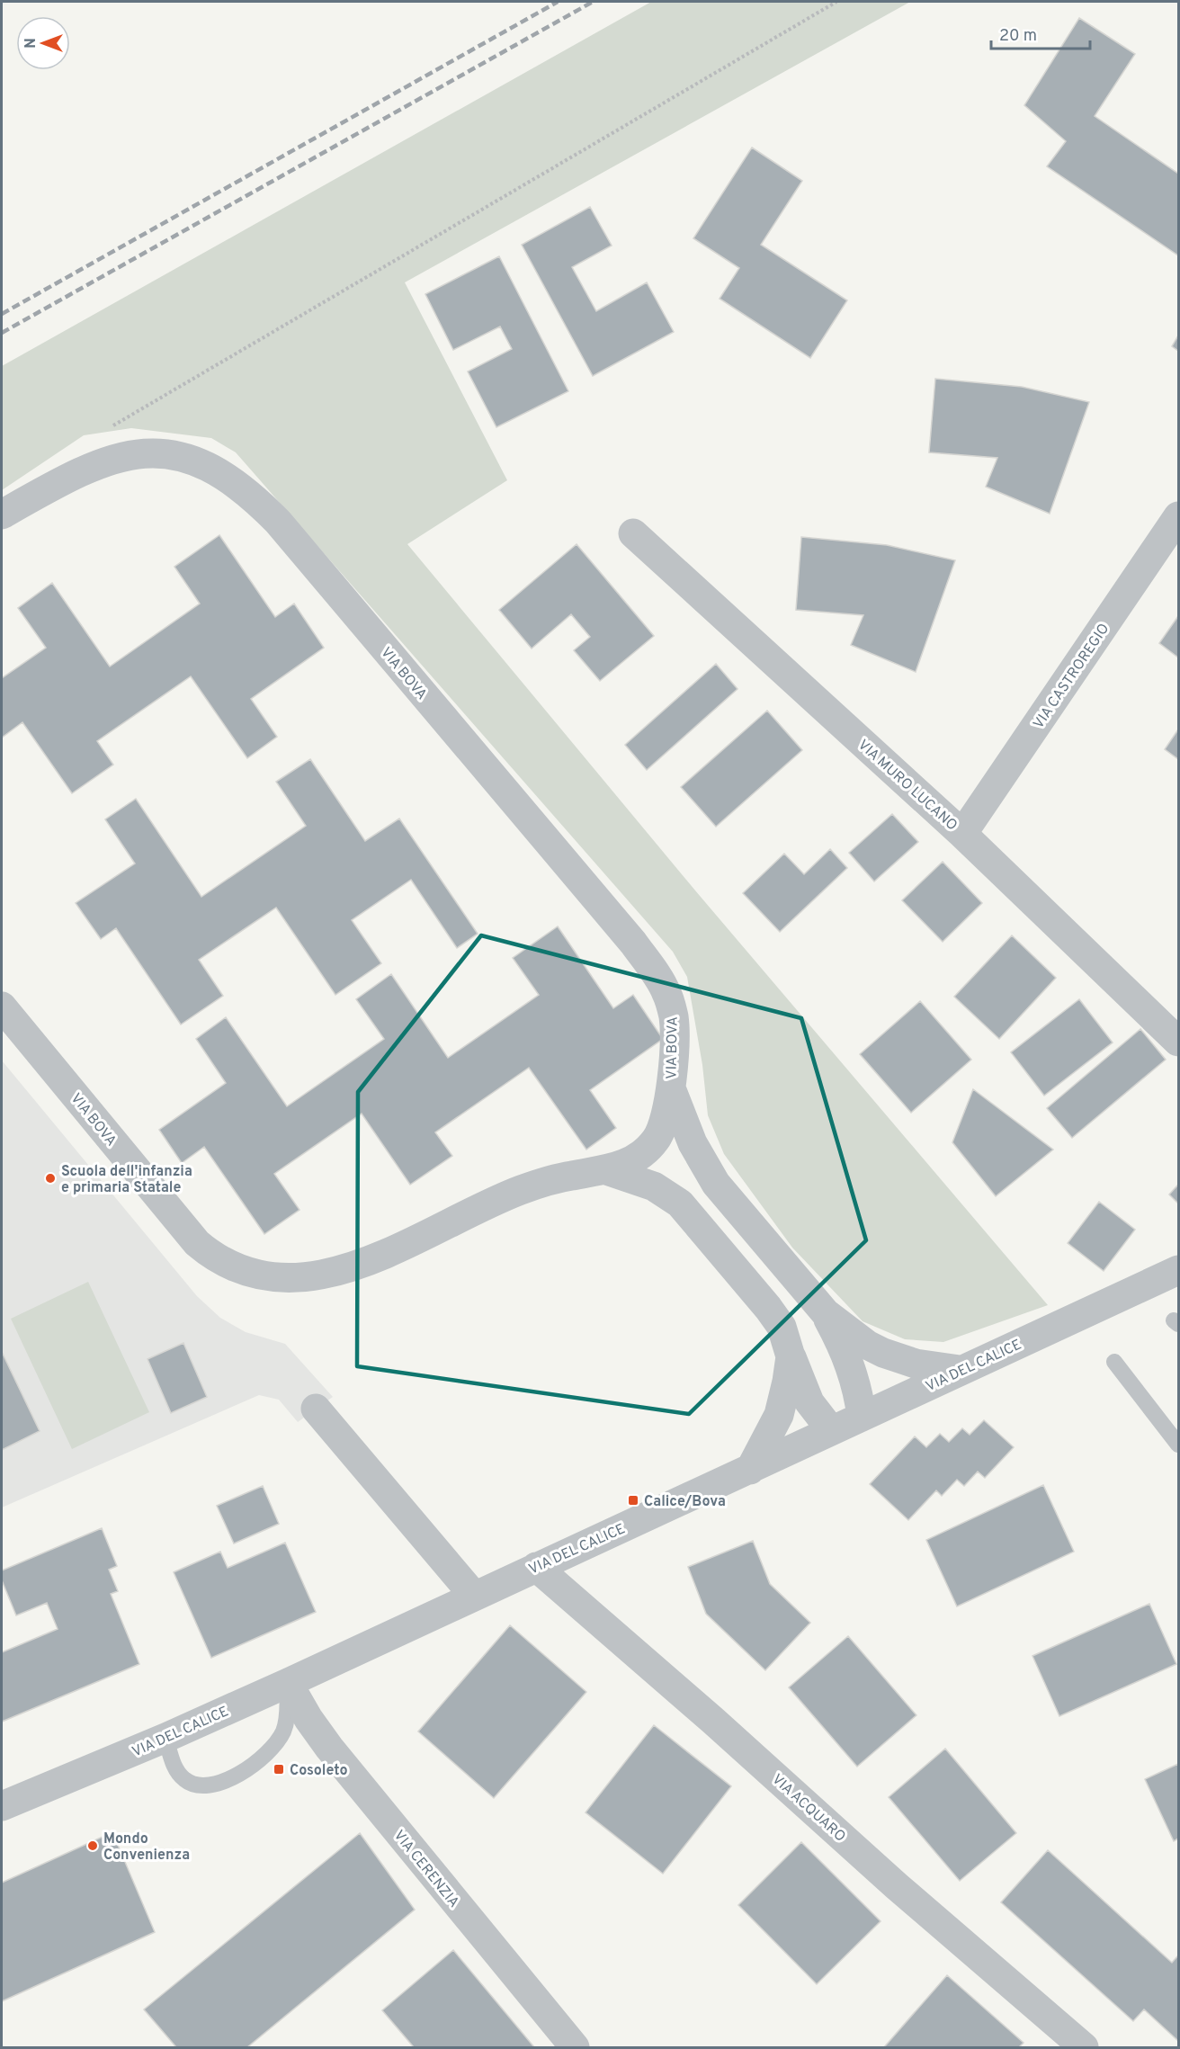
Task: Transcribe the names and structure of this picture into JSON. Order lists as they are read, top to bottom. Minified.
{"streets":{"street":["VIA BOVA","VIA CASTROREGIO","VIA MURO LUCANO","VIA DEL CALICE","VIA ACQUARO","VIA CERENZIA"]},"crossings":[["VIA BOVA","VIA DEL CALICE"],["VIA CASTROREGIO","VIA MURO LUCANO"],["VIA DEL CALICE","VIA ACQUARO"],["VIA DEL CALICE","VIA CERENZIA"]],"places":{"other":["Scuola dell'infanzia e primaria Statale","Mondo Convenienza"],"transit":["Calice/Bova","Cosoleto"]},"scale_bar":"20 m","north":"left"}
